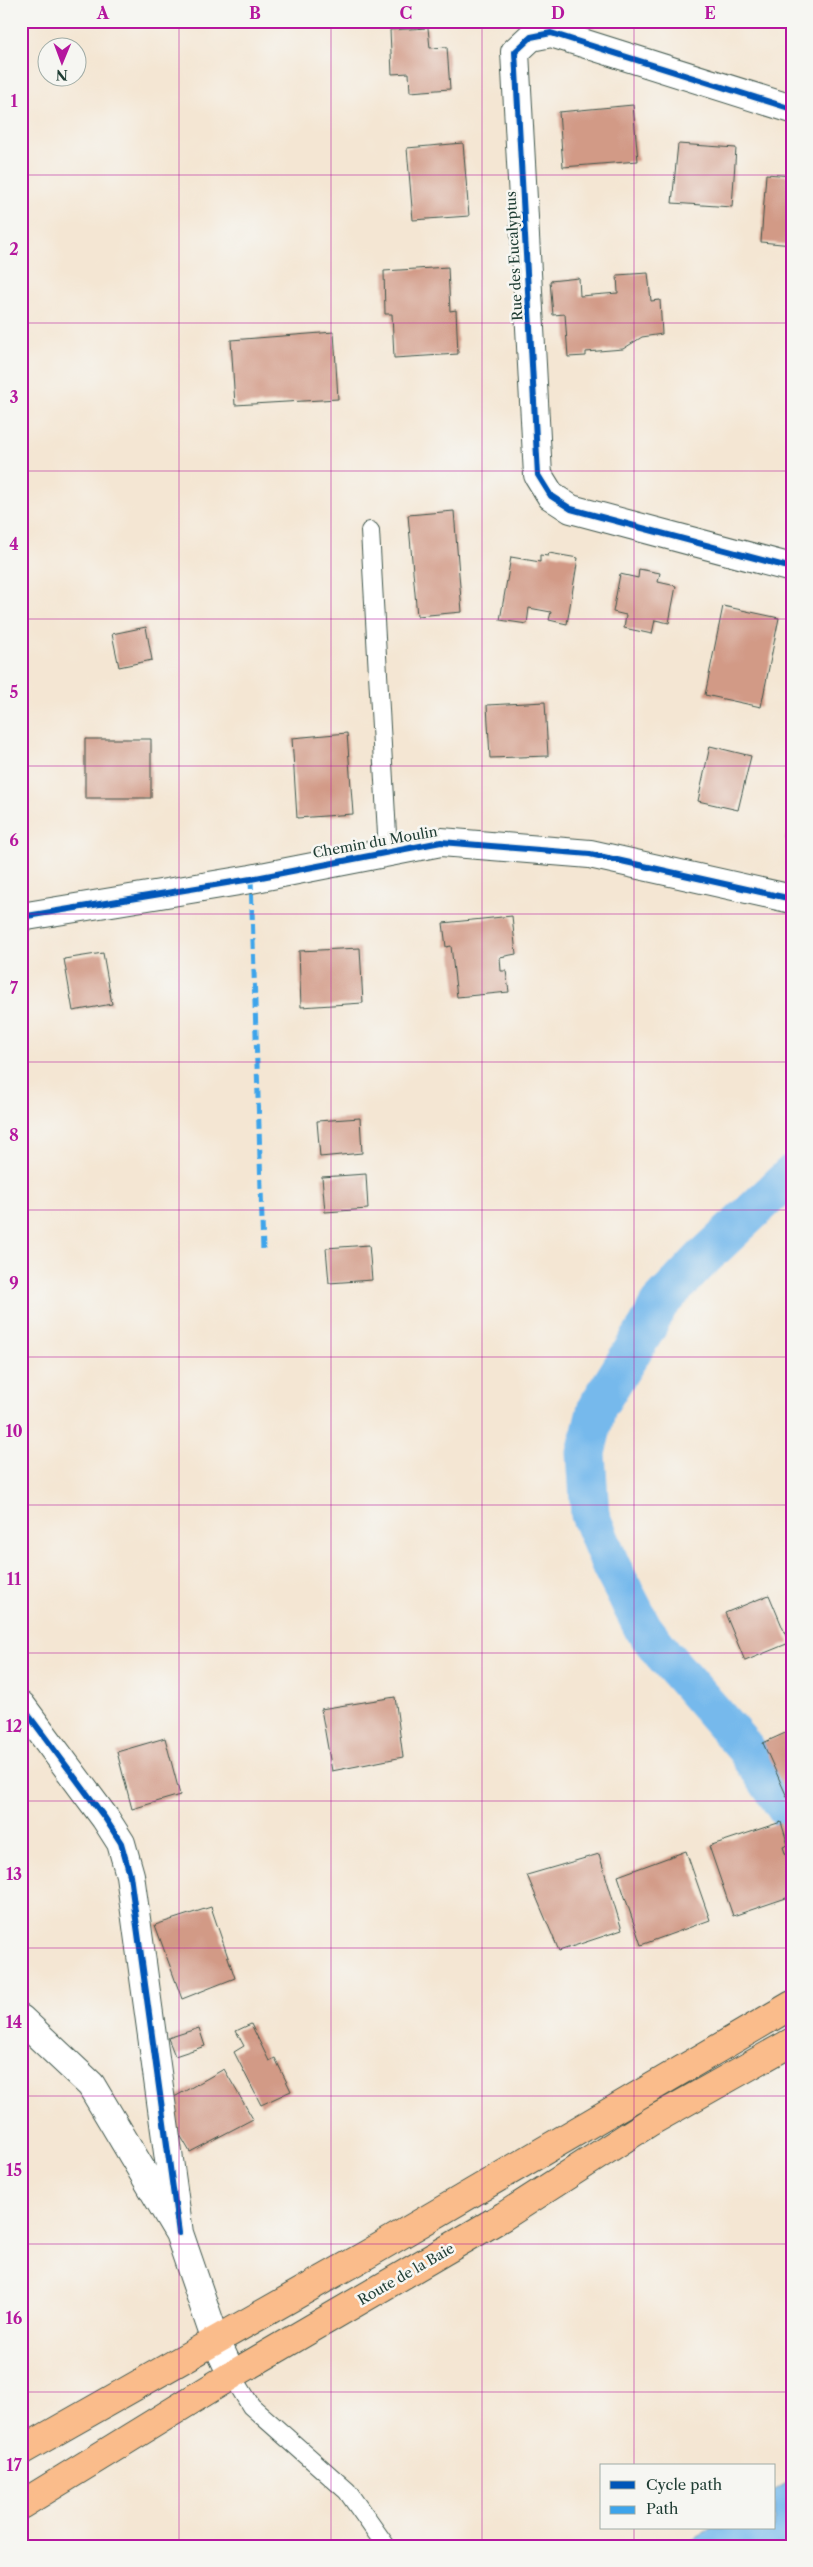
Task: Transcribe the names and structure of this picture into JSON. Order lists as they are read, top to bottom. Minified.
{"streets":{"main road":["Route de la Baie"],"street":["Rue des Eucalyptus","Chemin du Moulin"]},"legend":["Cycle path","Path"],"north":"bottom","grid":{"columns":["A","B","C","D","E"],"rows":["1","2","3","4","5","6","7","8","9","10","11","12","13","14","15","16","17"]}}
